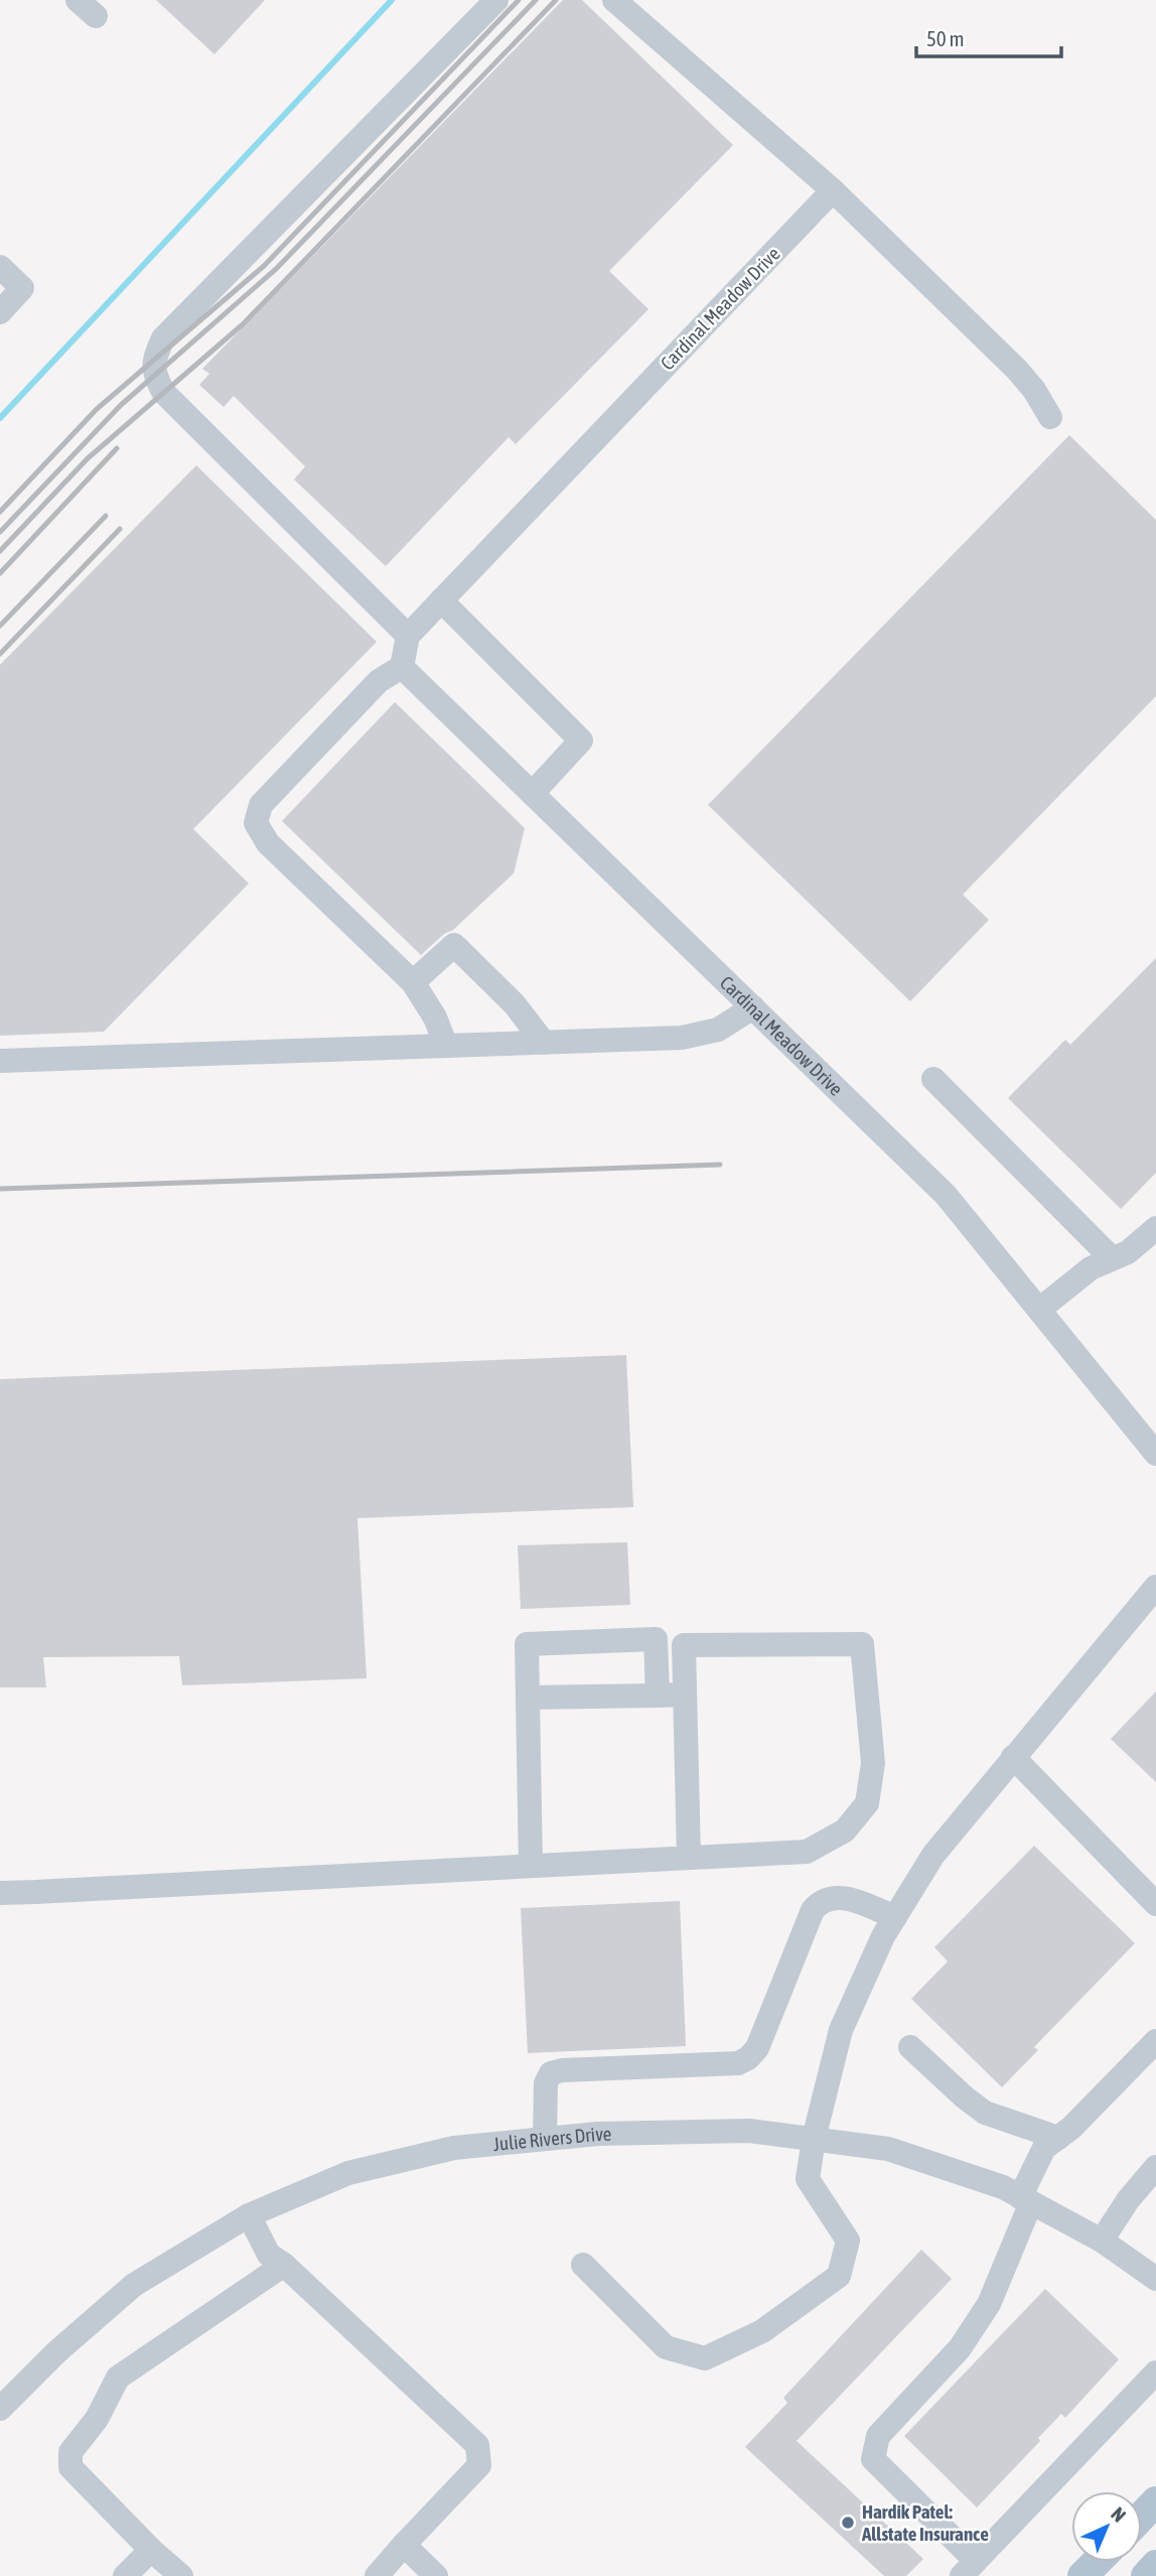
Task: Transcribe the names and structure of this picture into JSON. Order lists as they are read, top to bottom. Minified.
{"streets":{"street":["Cardinal Meadow Drive","Julie Rivers Drive"]},"places":["Hardik Patel: Allstate Insurance"],"scale_bar":"50 m","north":"top right"}
